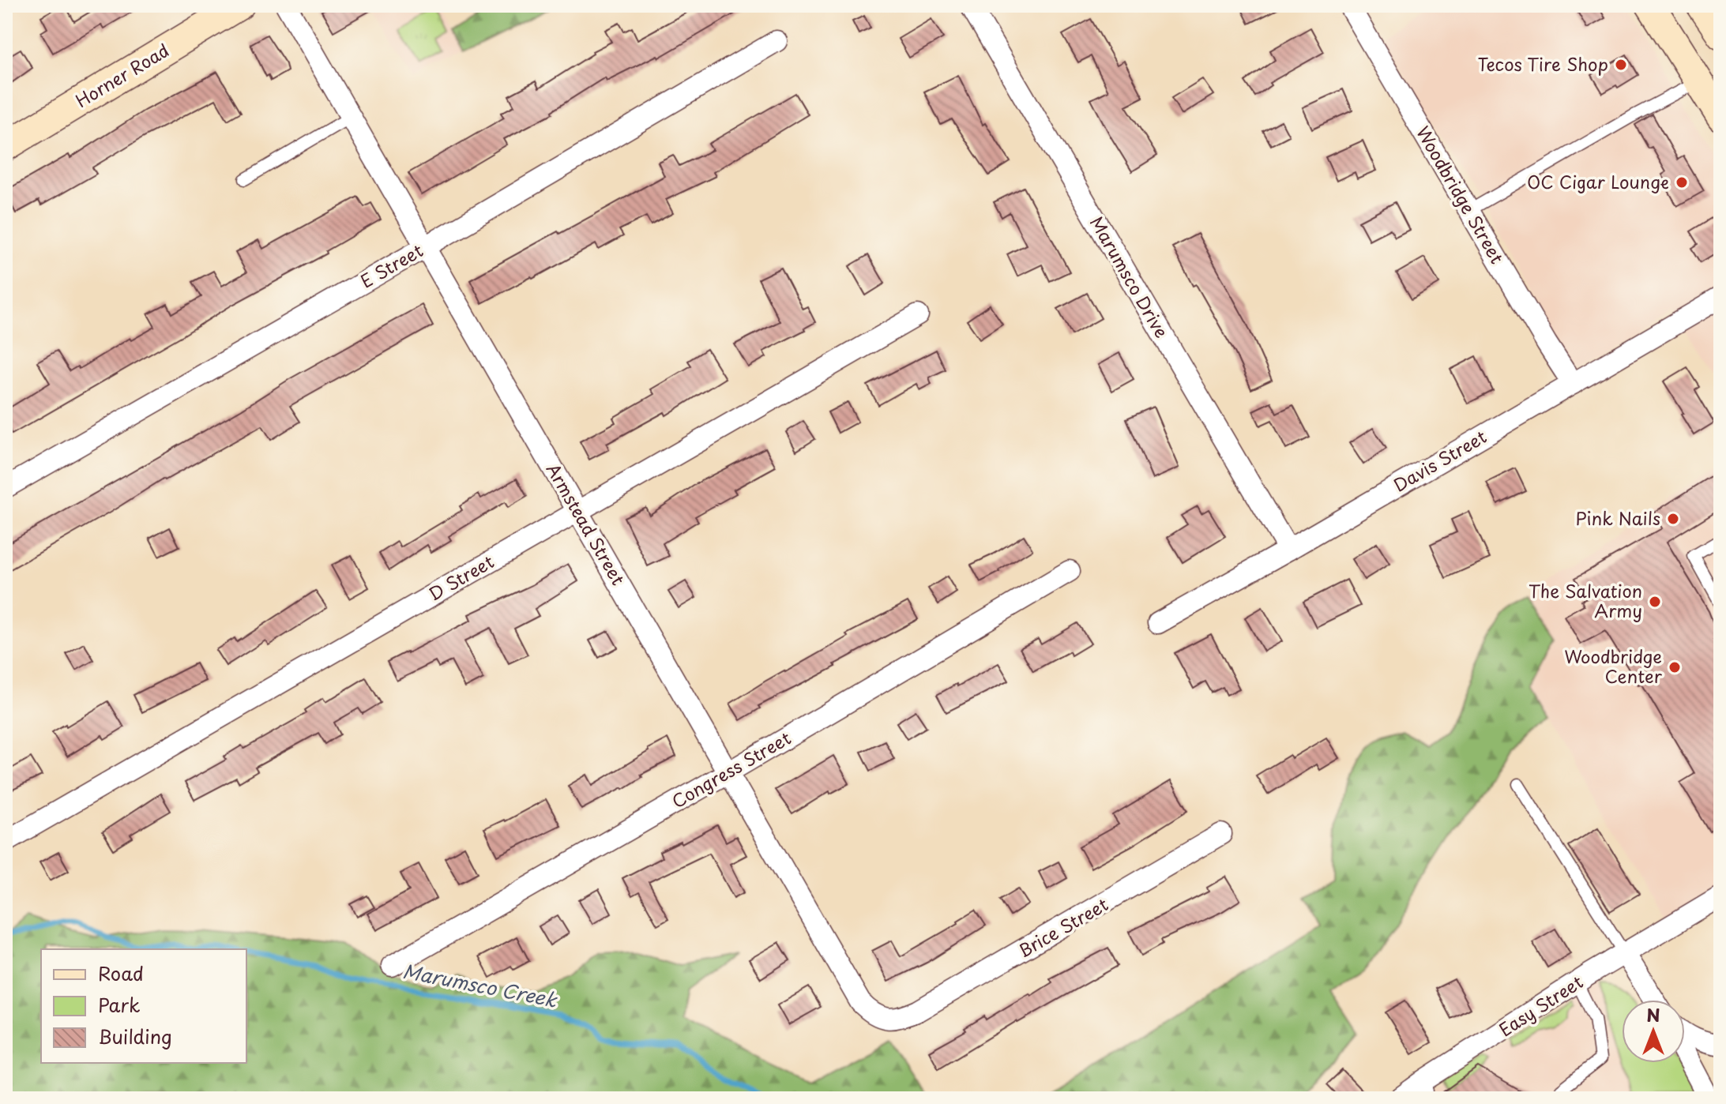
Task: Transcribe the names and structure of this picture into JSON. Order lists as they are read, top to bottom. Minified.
{"streets":{"main road":["Horner Road"],"street":["Woodbridge Street","E Street","Marumsco Drive","Davis Street","Armstead Street","D Street","Congress Street","Brice Street","Easy Street"]},"crossings":[["Woodbridge Street","Davis Street"],["E Street","Armstead Street"],["Marumsco Drive","Davis Street"],["Armstead Street","D Street"],["Armstead Street","Congress Street"],["Armstead Street","Brice Street"]],"water":["Marumsco Creek"],"places":["Tecos Tire Shop","OC Cigar Lounge","Pink Nails","The Salvation Army","Woodbridge Center"],"legend":["Road","Park","Building"],"north":"top"}
